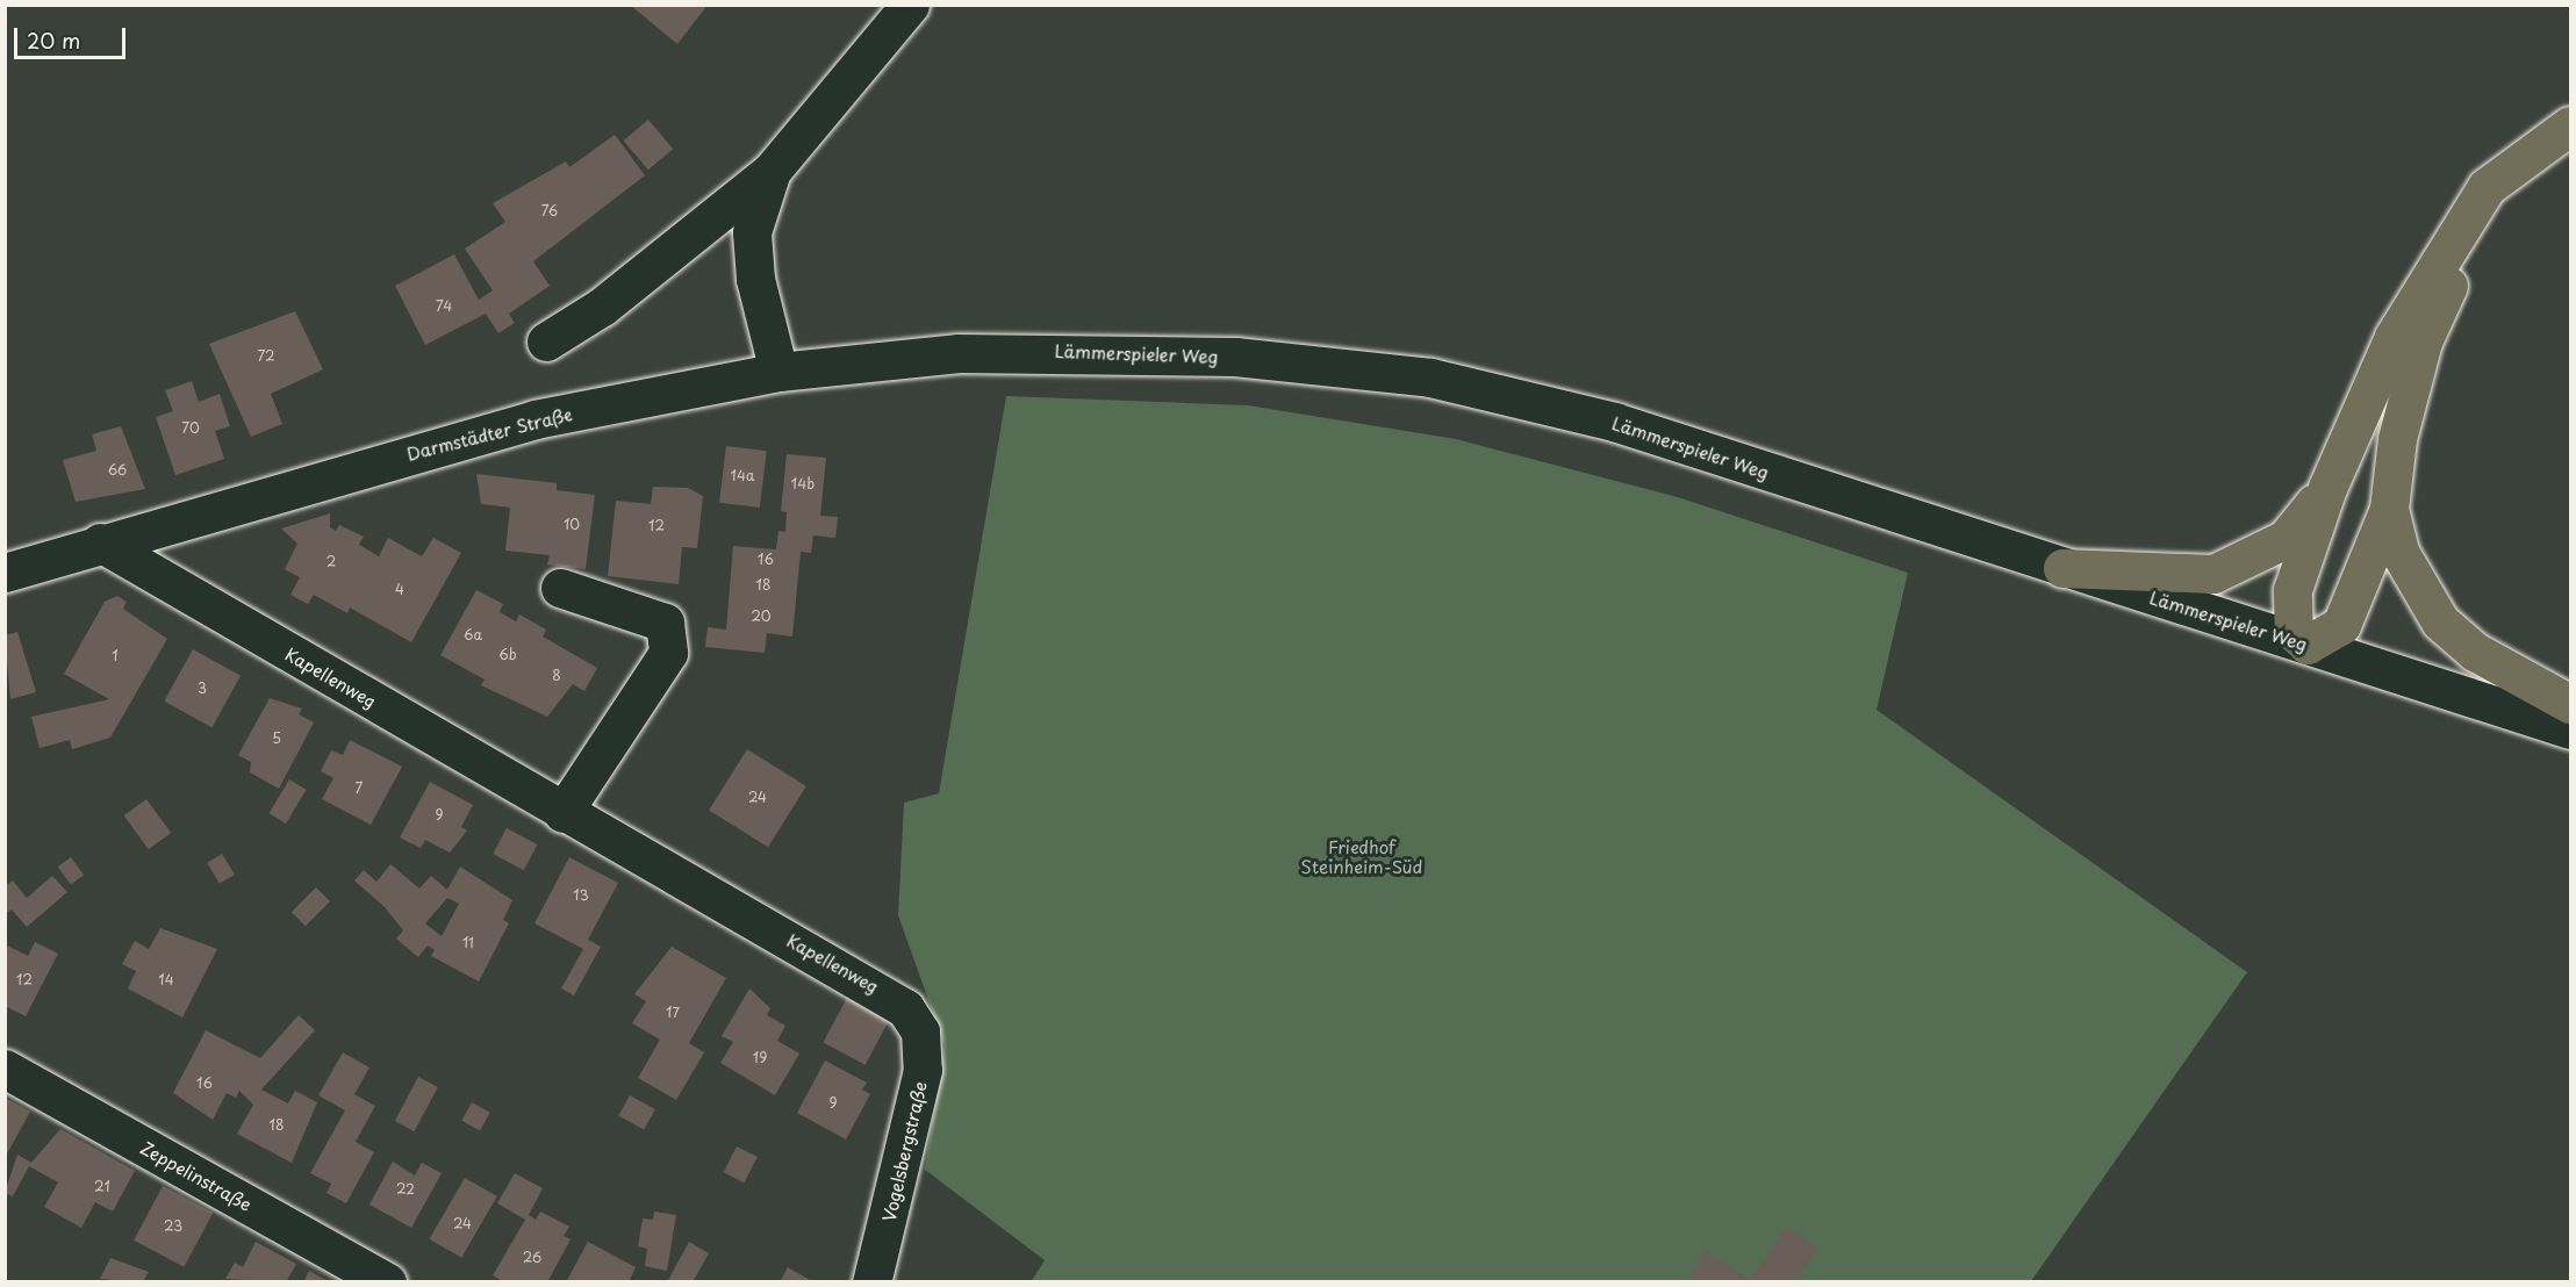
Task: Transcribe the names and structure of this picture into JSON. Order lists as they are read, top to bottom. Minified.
{"streets":{"street":["Lämmerspieler Weg","Darmstädter Straße","Kapellenweg","Vogelsbergstraße","Zeppelinstraße"]},"crossings":[["Lämmerspieler Weg","Darmstädter Straße"],["Darmstädter Straße","Kapellenweg"],["Kapellenweg","Vogelsbergstraße"]],"parks":["Friedhof Steinheim-Süd"],"house_numbers":["76","74","72","70","66","14a","14b","10","12","16","2","18","4","20","6a","6b","1","8","3","5","7","24","9","13","11","12","14","17","19","16","9","18","21","22","24","23","26"],"scale_bar":"20 m"}
